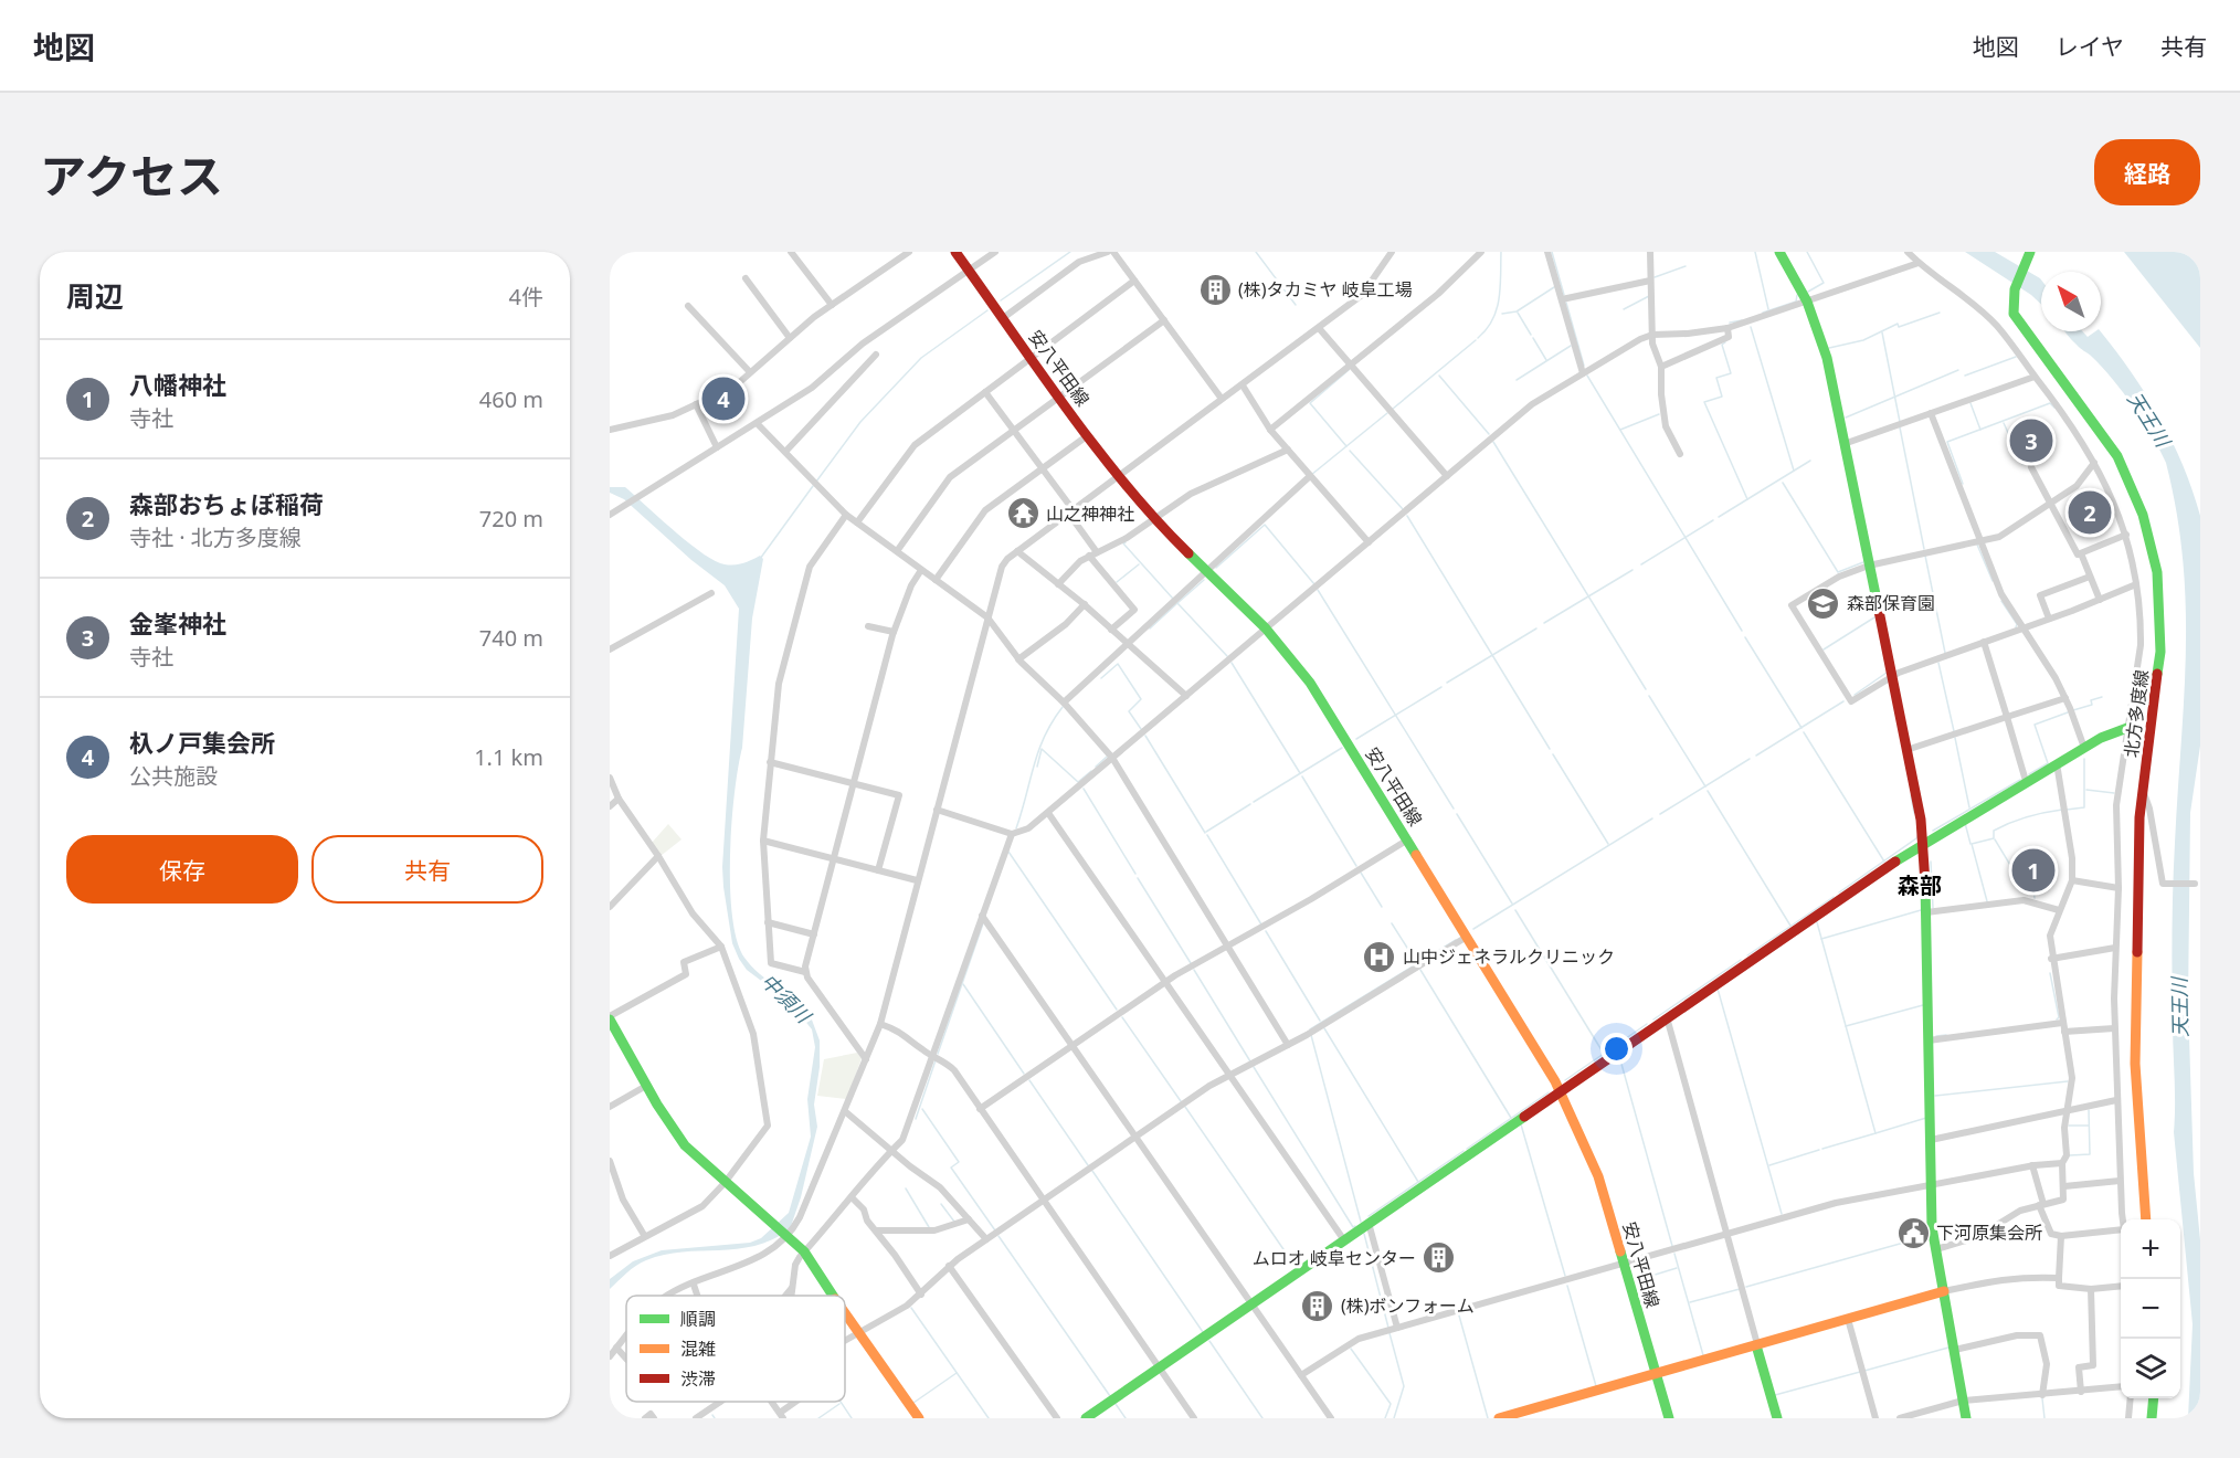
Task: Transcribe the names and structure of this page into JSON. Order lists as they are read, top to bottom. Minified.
{"streets":{"street":["安八平田線","北方多度線"]},"districts":["森部"],"water":["天王川","中須川"],"places":{"building":["(株)タカミヤ 岐阜工場","ムロオ 岐阜センター","(株)ボンフォーム"],"temple":["山之神神社"],"school or university":["森部保育園"],"hospital":["山中ジェネラルクリニック"],"public building":["下河原集会所"]},"legend":["順調","混雑","渋滞"],"north":"top left","page":{"header":"地図","nav":["地図","レイヤ","共有"],"title":"アクセス","buttons":["経路",["保存","共有"]],"heading":["周辺","4件"],"list":[{"mark":"1","name":"八幡神社","note":"寺社","value":"460 m"},{"mark":"2","name":"森部おちょぼ稲荷","note":"寺社 · 北方多度線","value":"720 m"},{"mark":"3","name":"金峯神社","note":"寺社","value":"740 m"},{"mark":"4","name":"杁ノ戸集会所","note":"公共施設","value":"1.1 km"}],"pins":["4","3","2","1"],"map_buttons":["+","−"]}}
